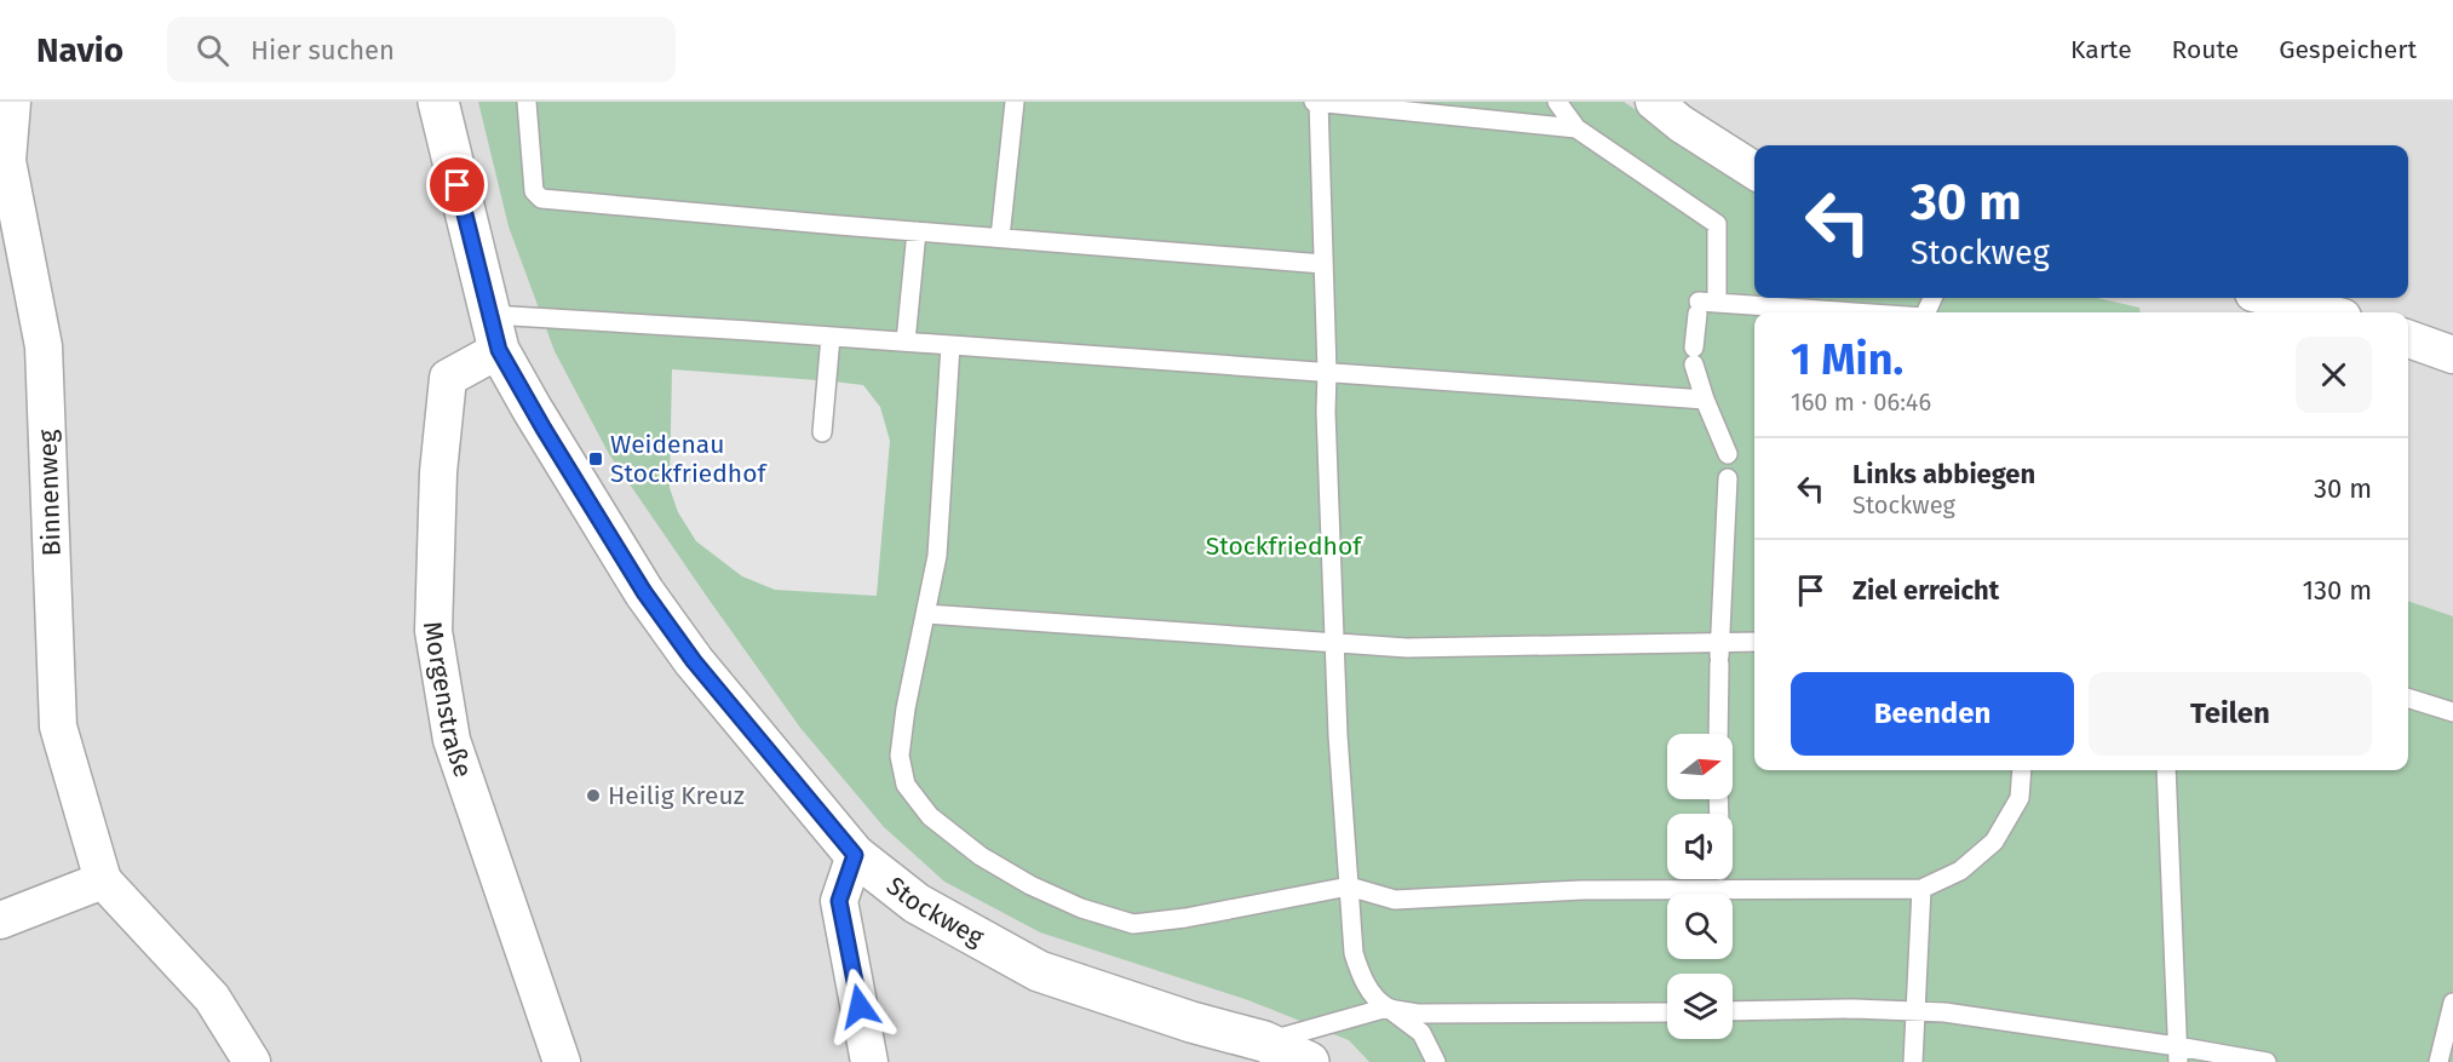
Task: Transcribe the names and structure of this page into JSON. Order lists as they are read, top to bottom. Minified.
{"streets":{"street":["Binnenweg","Morgenstraße","Stockweg"]},"crossings":[["Morgenstraße","Stockweg"]],"parks":["Stockfriedhof"],"places":{"transit":["Weidenau Stockfriedhof"],"other":["Heilig Kreuz"]},"north":"right","page":{"header":"Navio","search":"Hier suchen","nav":["Karte","Route","Gespeichert"],"turn":["30 m","Stockweg"],"heading":["1 Min.","160 m · 06:46"],"list":[{"name":"Links abbiegen","note":"Stockweg","value":"30 m"},{"name":"Ziel erreicht","value":"130 m"}],"buttons":["Beenden","Teilen"]}}
